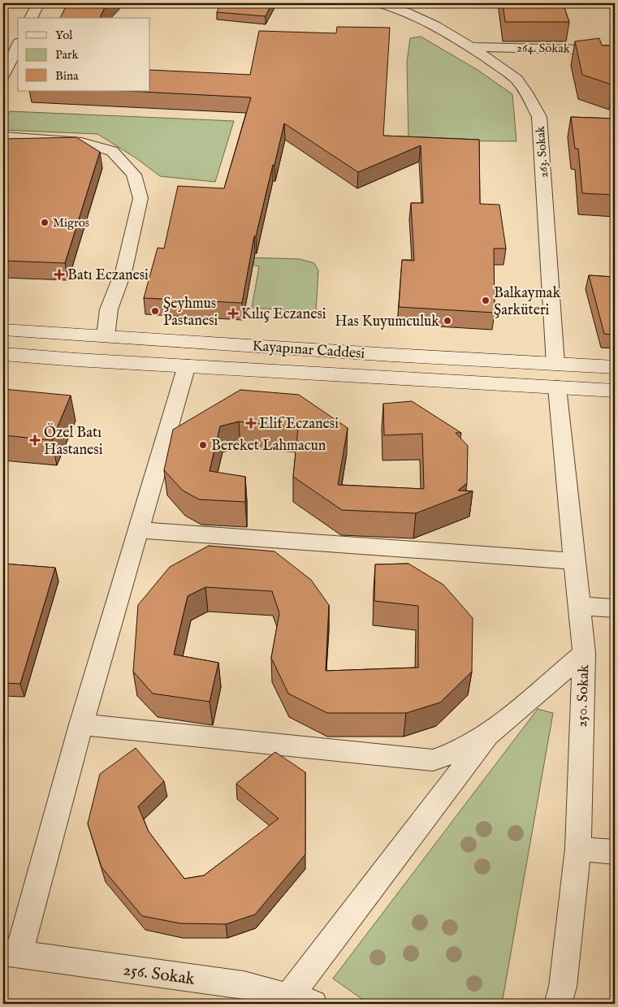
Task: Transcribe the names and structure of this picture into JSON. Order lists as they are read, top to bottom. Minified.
{"streets":{"main road":["Kayapınar Caddesi"],"street":["264. Sokak","263. Sokak","250. Sokak","256. Sokak"]},"crossings":[["264. Sokak","263. Sokak"],["263. Sokak","Kayapınar Caddesi"],["Kayapınar Caddesi","250. Sokak"]],"places":{"other":["Migros","Balkaymak Şarküteri","Şeyhmus Pastanesi","Has Kuyumculuk","Bereket Lahmacun"],"health":["Batı Eczanesi","Kılıç Eczanesi","Elif Eczanesi","Özel Batı Hastanesi"]},"legend":["Yol","Park","Bina"]}
